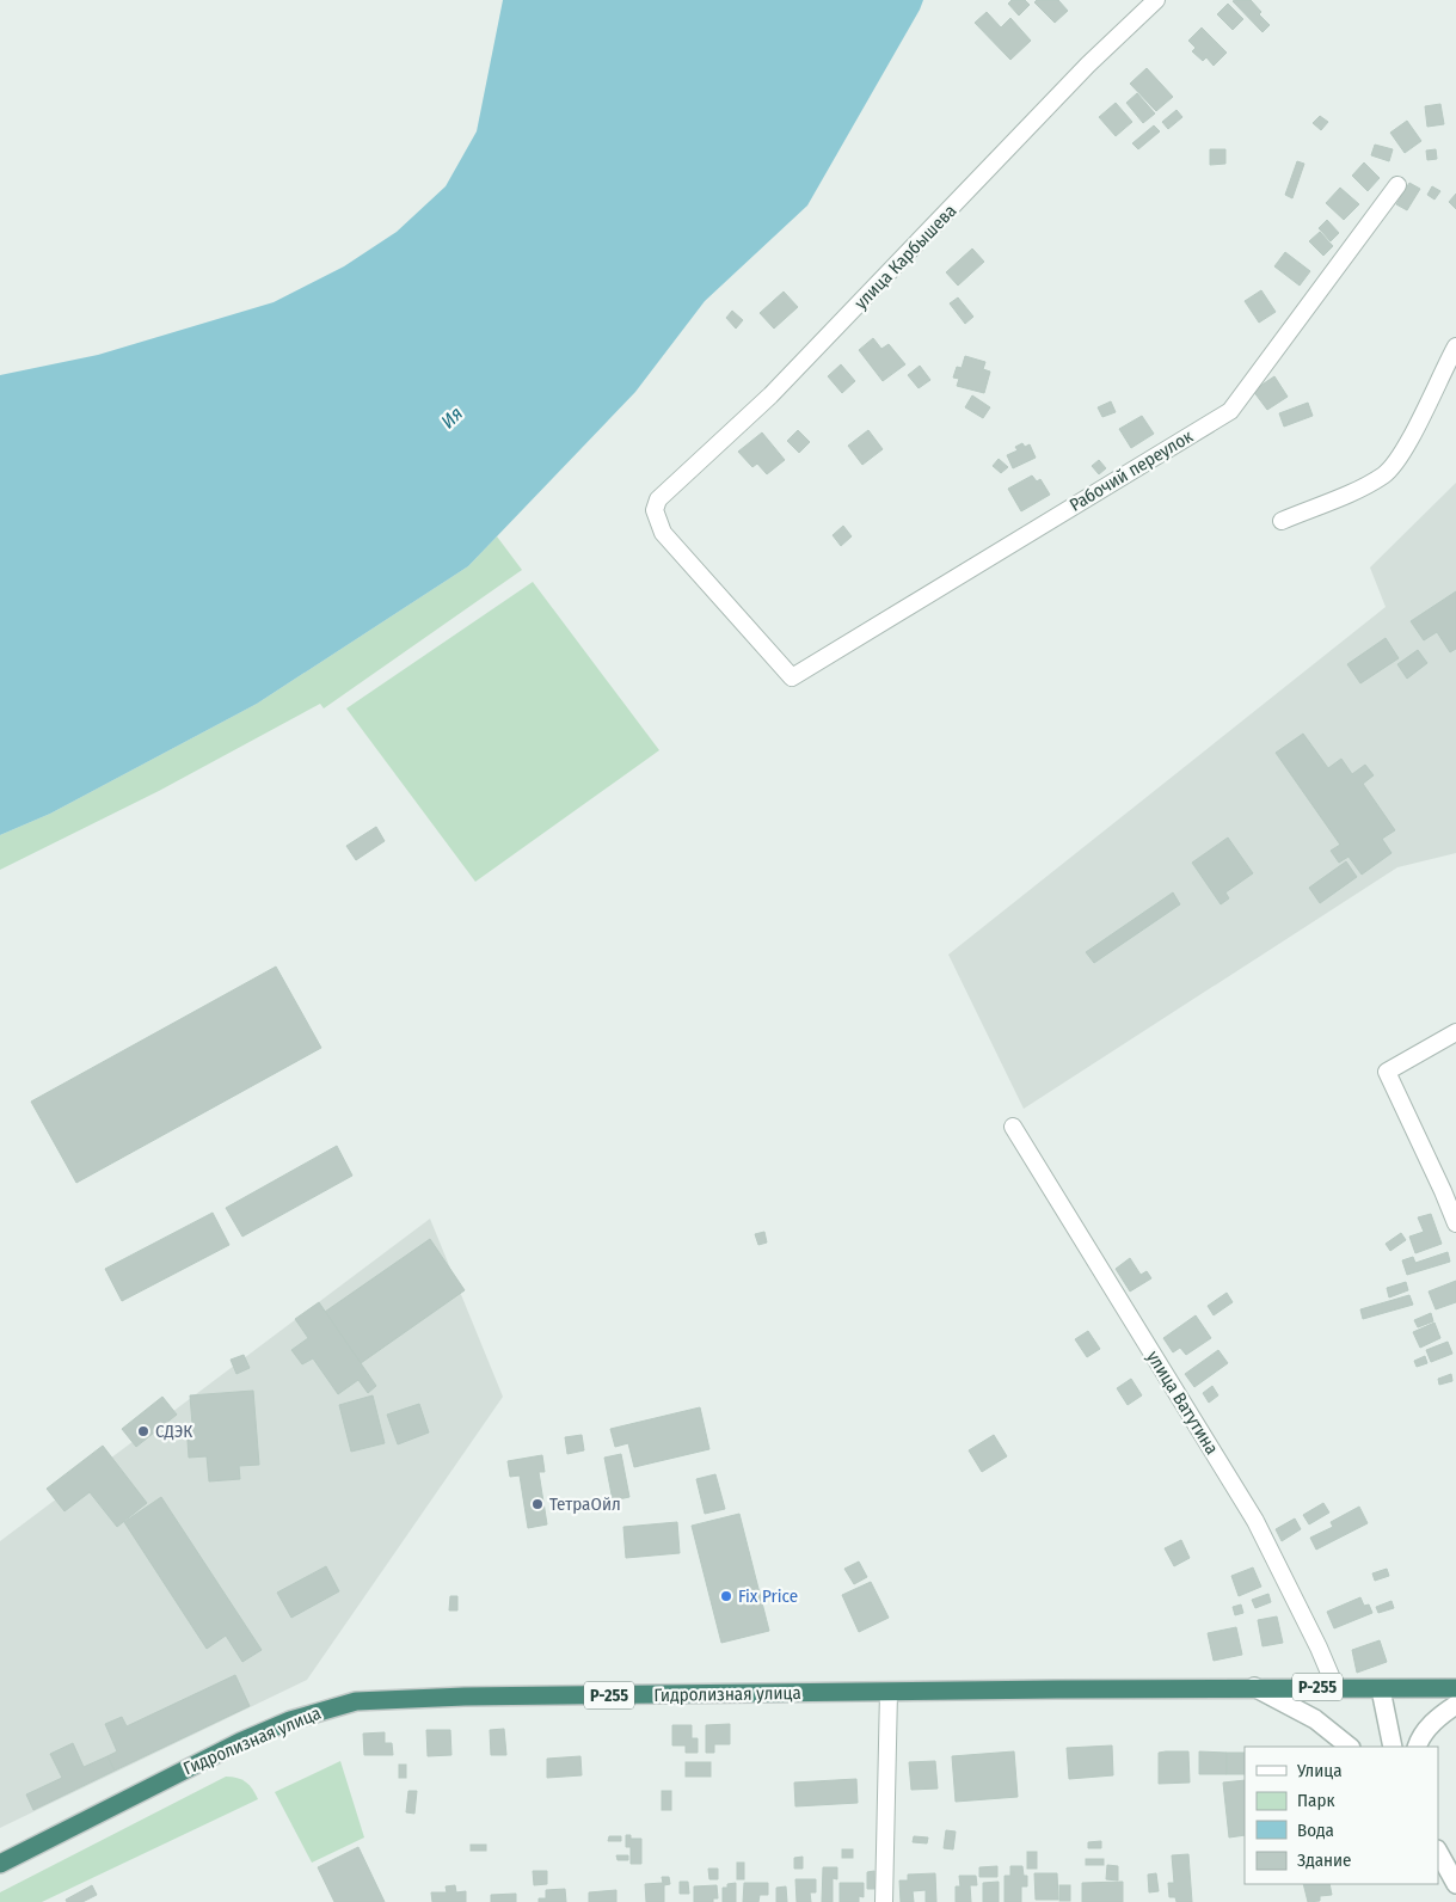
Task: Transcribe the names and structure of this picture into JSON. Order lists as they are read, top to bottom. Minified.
{"streets":{"highway":["Р-255","Гидролизная улица"],"street":["улица Карбышева","Рабочий переулок","улица Ватутина"]},"crossings":[["улица Карбышева","Рабочий переулок"],["улица Ватутина","Гидролизная улица"]],"water":["Ия"],"places":["СДЭК","ТетраОйл","Fix Price"],"legend":["Улица","Парк","Вода","Здание"]}
